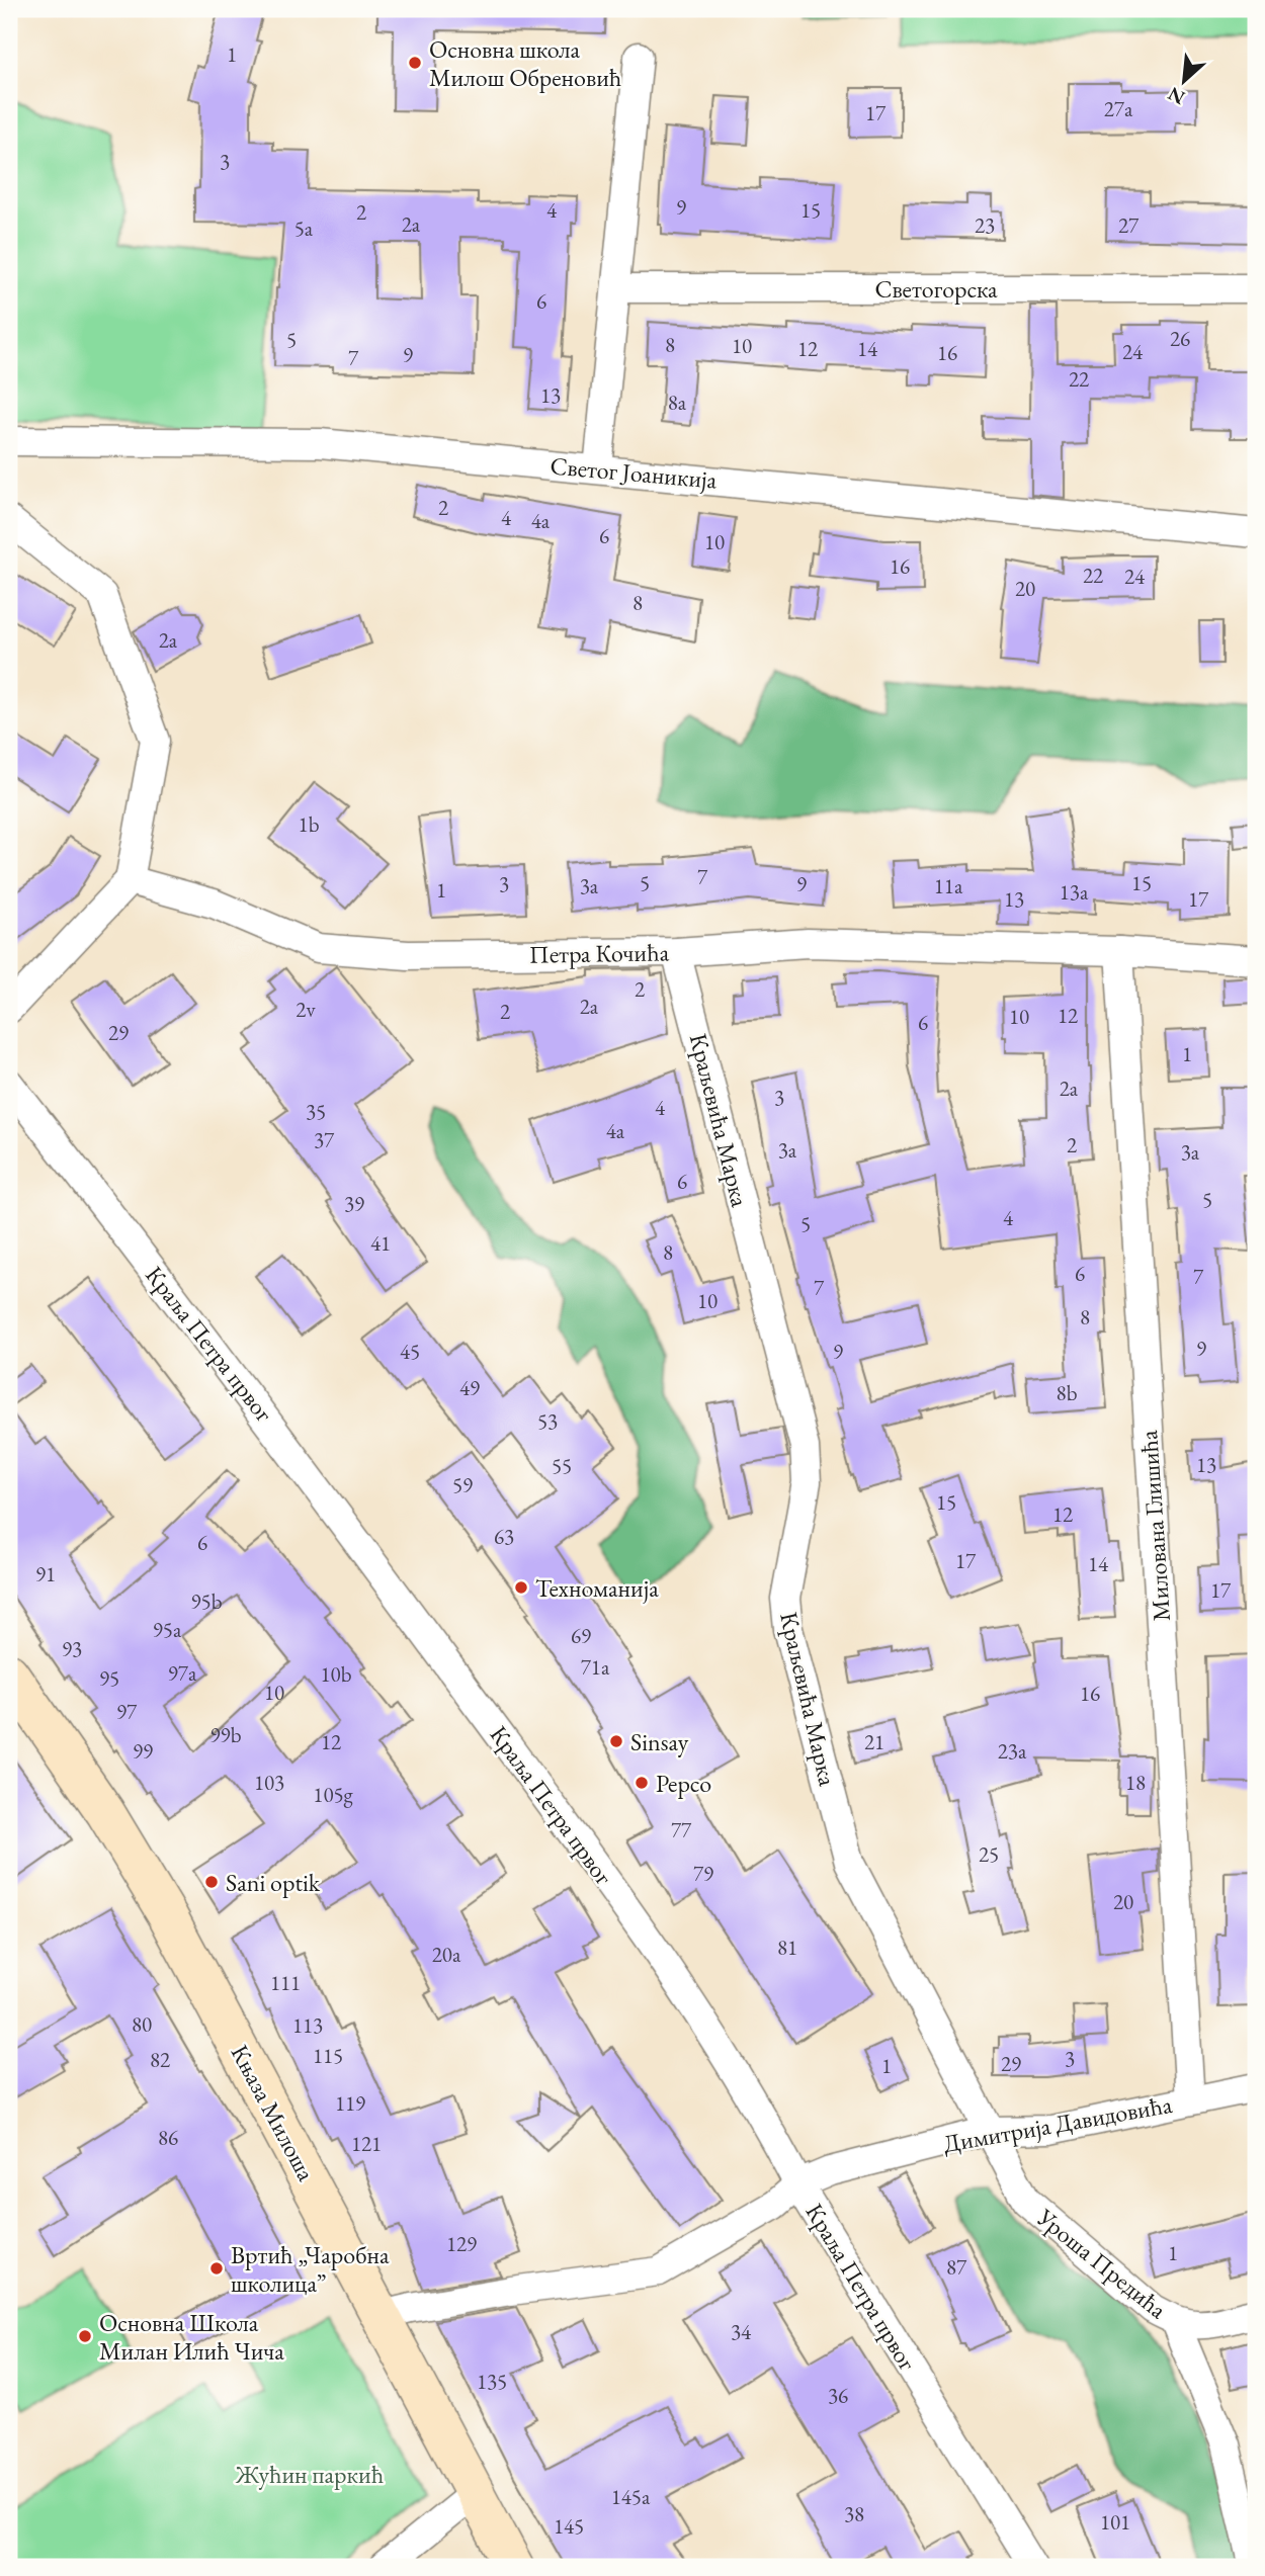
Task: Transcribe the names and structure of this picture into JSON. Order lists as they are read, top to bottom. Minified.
{"streets":{"street":["Светогорска","Светог Јоаникија","Петра Кочића","Краљевића Марка","Краља Петра првог","Милована Глишића","Књаза Милоша","Димитрија Давидовића","Уроша Предића"]},"crossings":[["Петра Кочића","Краљевића Марка"],["Петра Кочића","Милована Глишића"],["Краљевића Марка","Димитрија Давидовића"],["Краљевића Марка","Уроша Предића"],["Краља Петра првог","Димитрија Давидовића"],["Милована Глишића","Димитрија Давидовића"],["Књаза Милоша","Димитрија Давидовића"],["Димитрија Давидовића","Уроша Предића"]],"parks":["Жућин паркић"],"places":["Основна школа Милош Обреновић","Техноманија","Sinsay","Pepco","Sani optik","Вртић „Чаробна школица”","Основна Школа Милан Илић Чича"],"house_numbers":["1","27a","17","3","9","4","15","2","2a","23","27","5a","6","26","5","8","10","12","14","24","16","9","7","22","13","8a","2","4","4a","6","10","16","22","24","20","8","2a","1b","7","5","15","3","9","3a","11a","1","13a","13","17","2","2a","2v","2","12","10","6","29","1","2a","3","4","35","4a","37","2","3a","3a","6","5","39","4","5","41","8","6","7","7","10","8","9","45","9","49","8b","53","13","55","59","15","12","63","6","17","14","91","17","95b","95a","69","93","71a","97a","10b","95","10","16","97","99b","12","21","99","23a","103","18","105g","77","25","79","20","81","20a","111","80","113","115","3","82","29","1","119","86","121","129","1","87","34","135","36","145a","38","101","145"],"north":"bottom left"}
